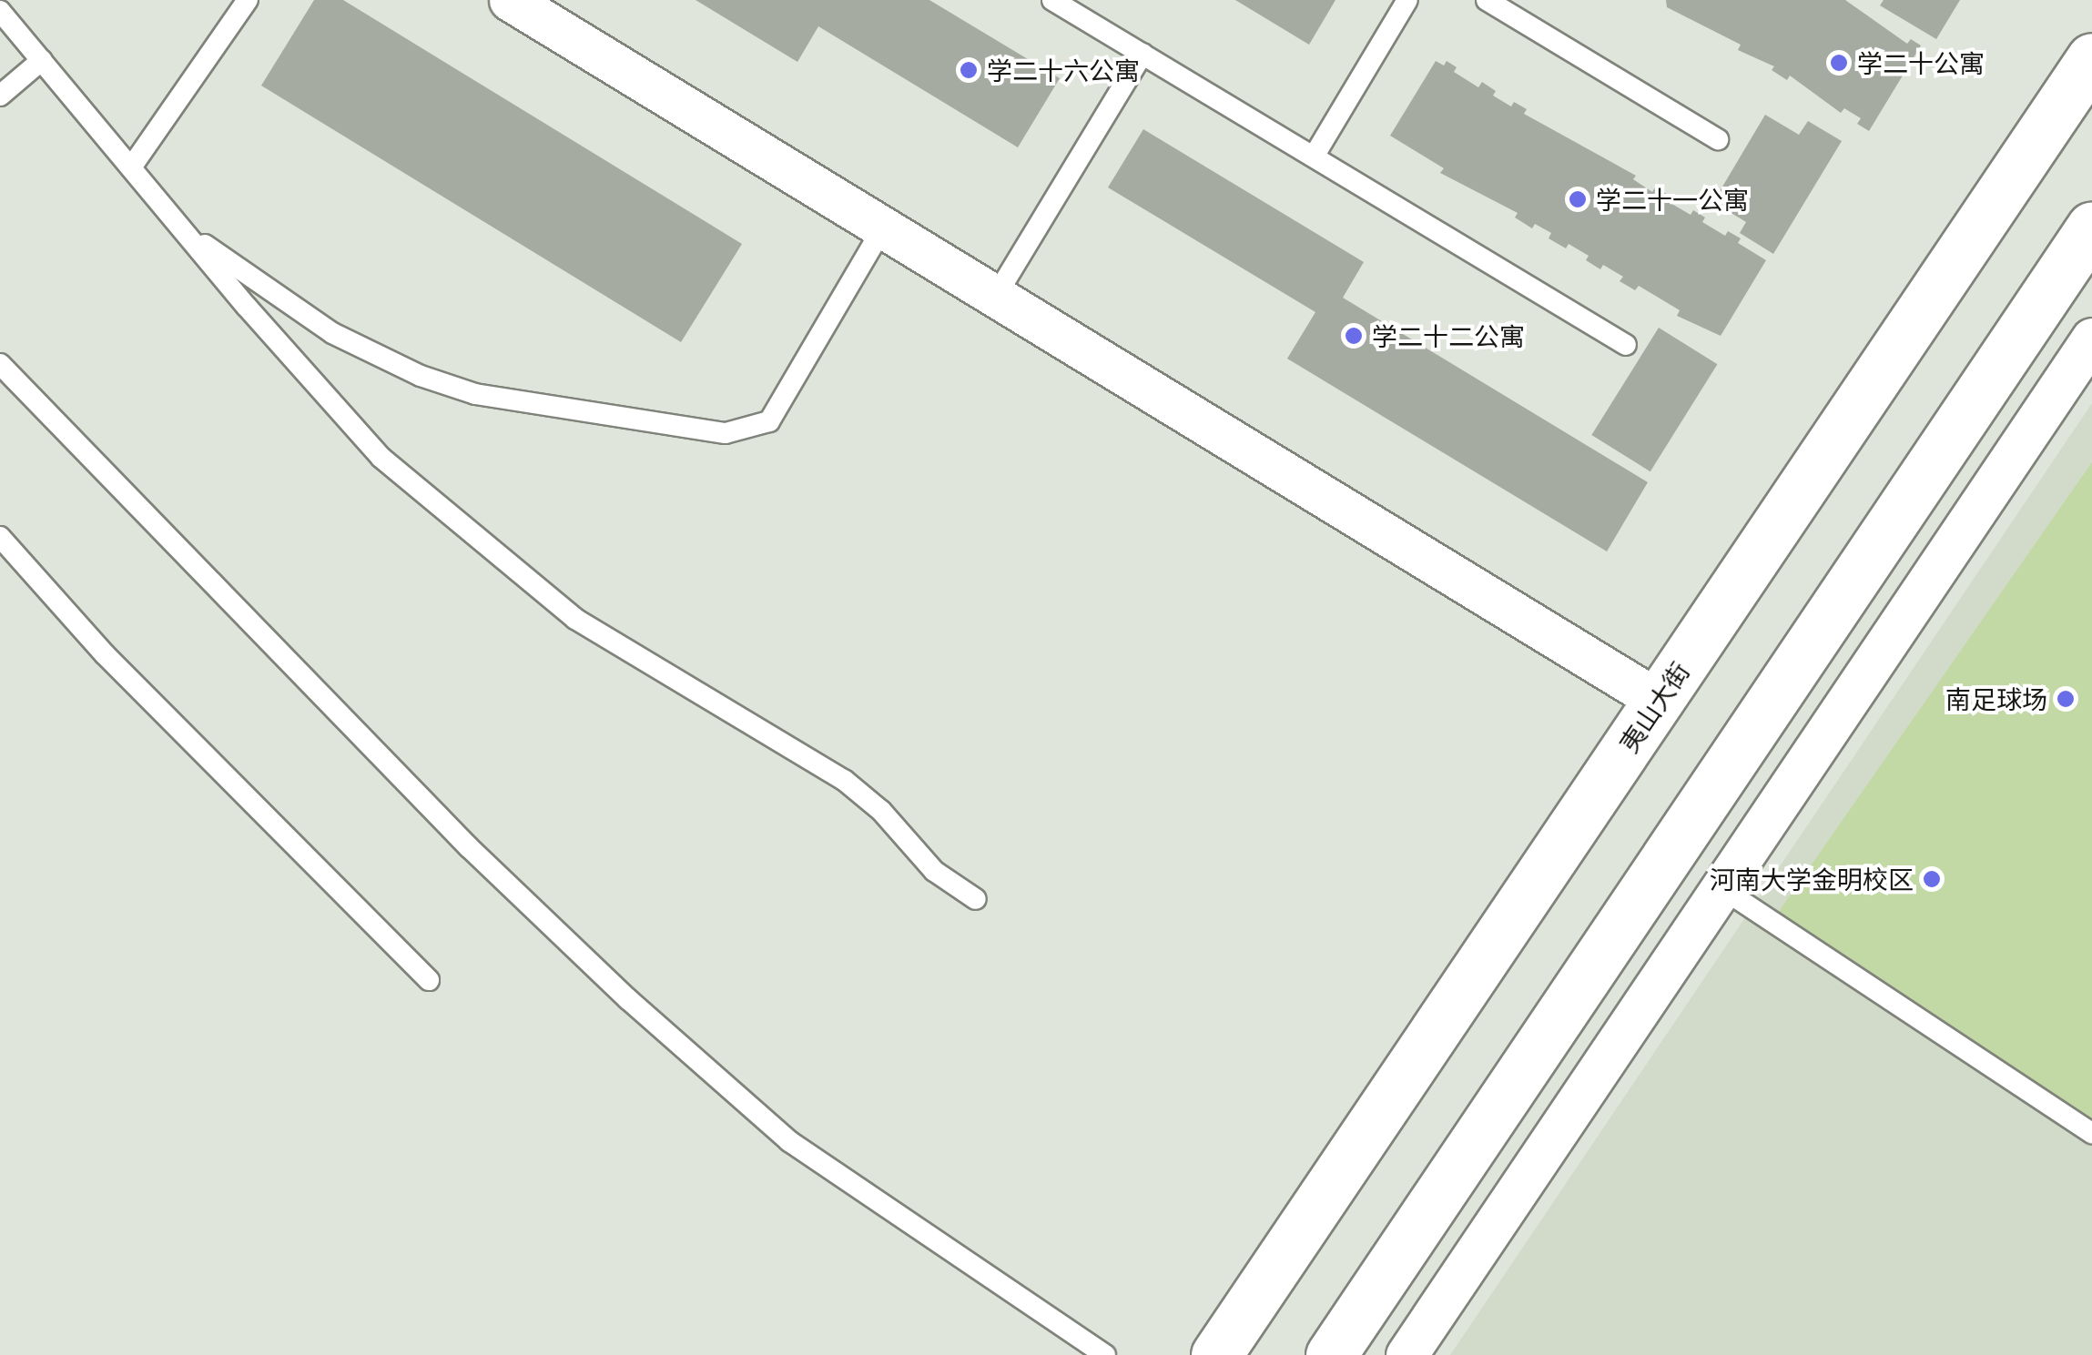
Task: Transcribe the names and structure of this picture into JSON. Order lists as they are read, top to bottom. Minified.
{"streets":{"main road":["夷山大街"]},"places":["学二十公寓","学二十六公寓","学二十一公寓","学二十二公寓","南足球场","河南大学金明校区"]}
